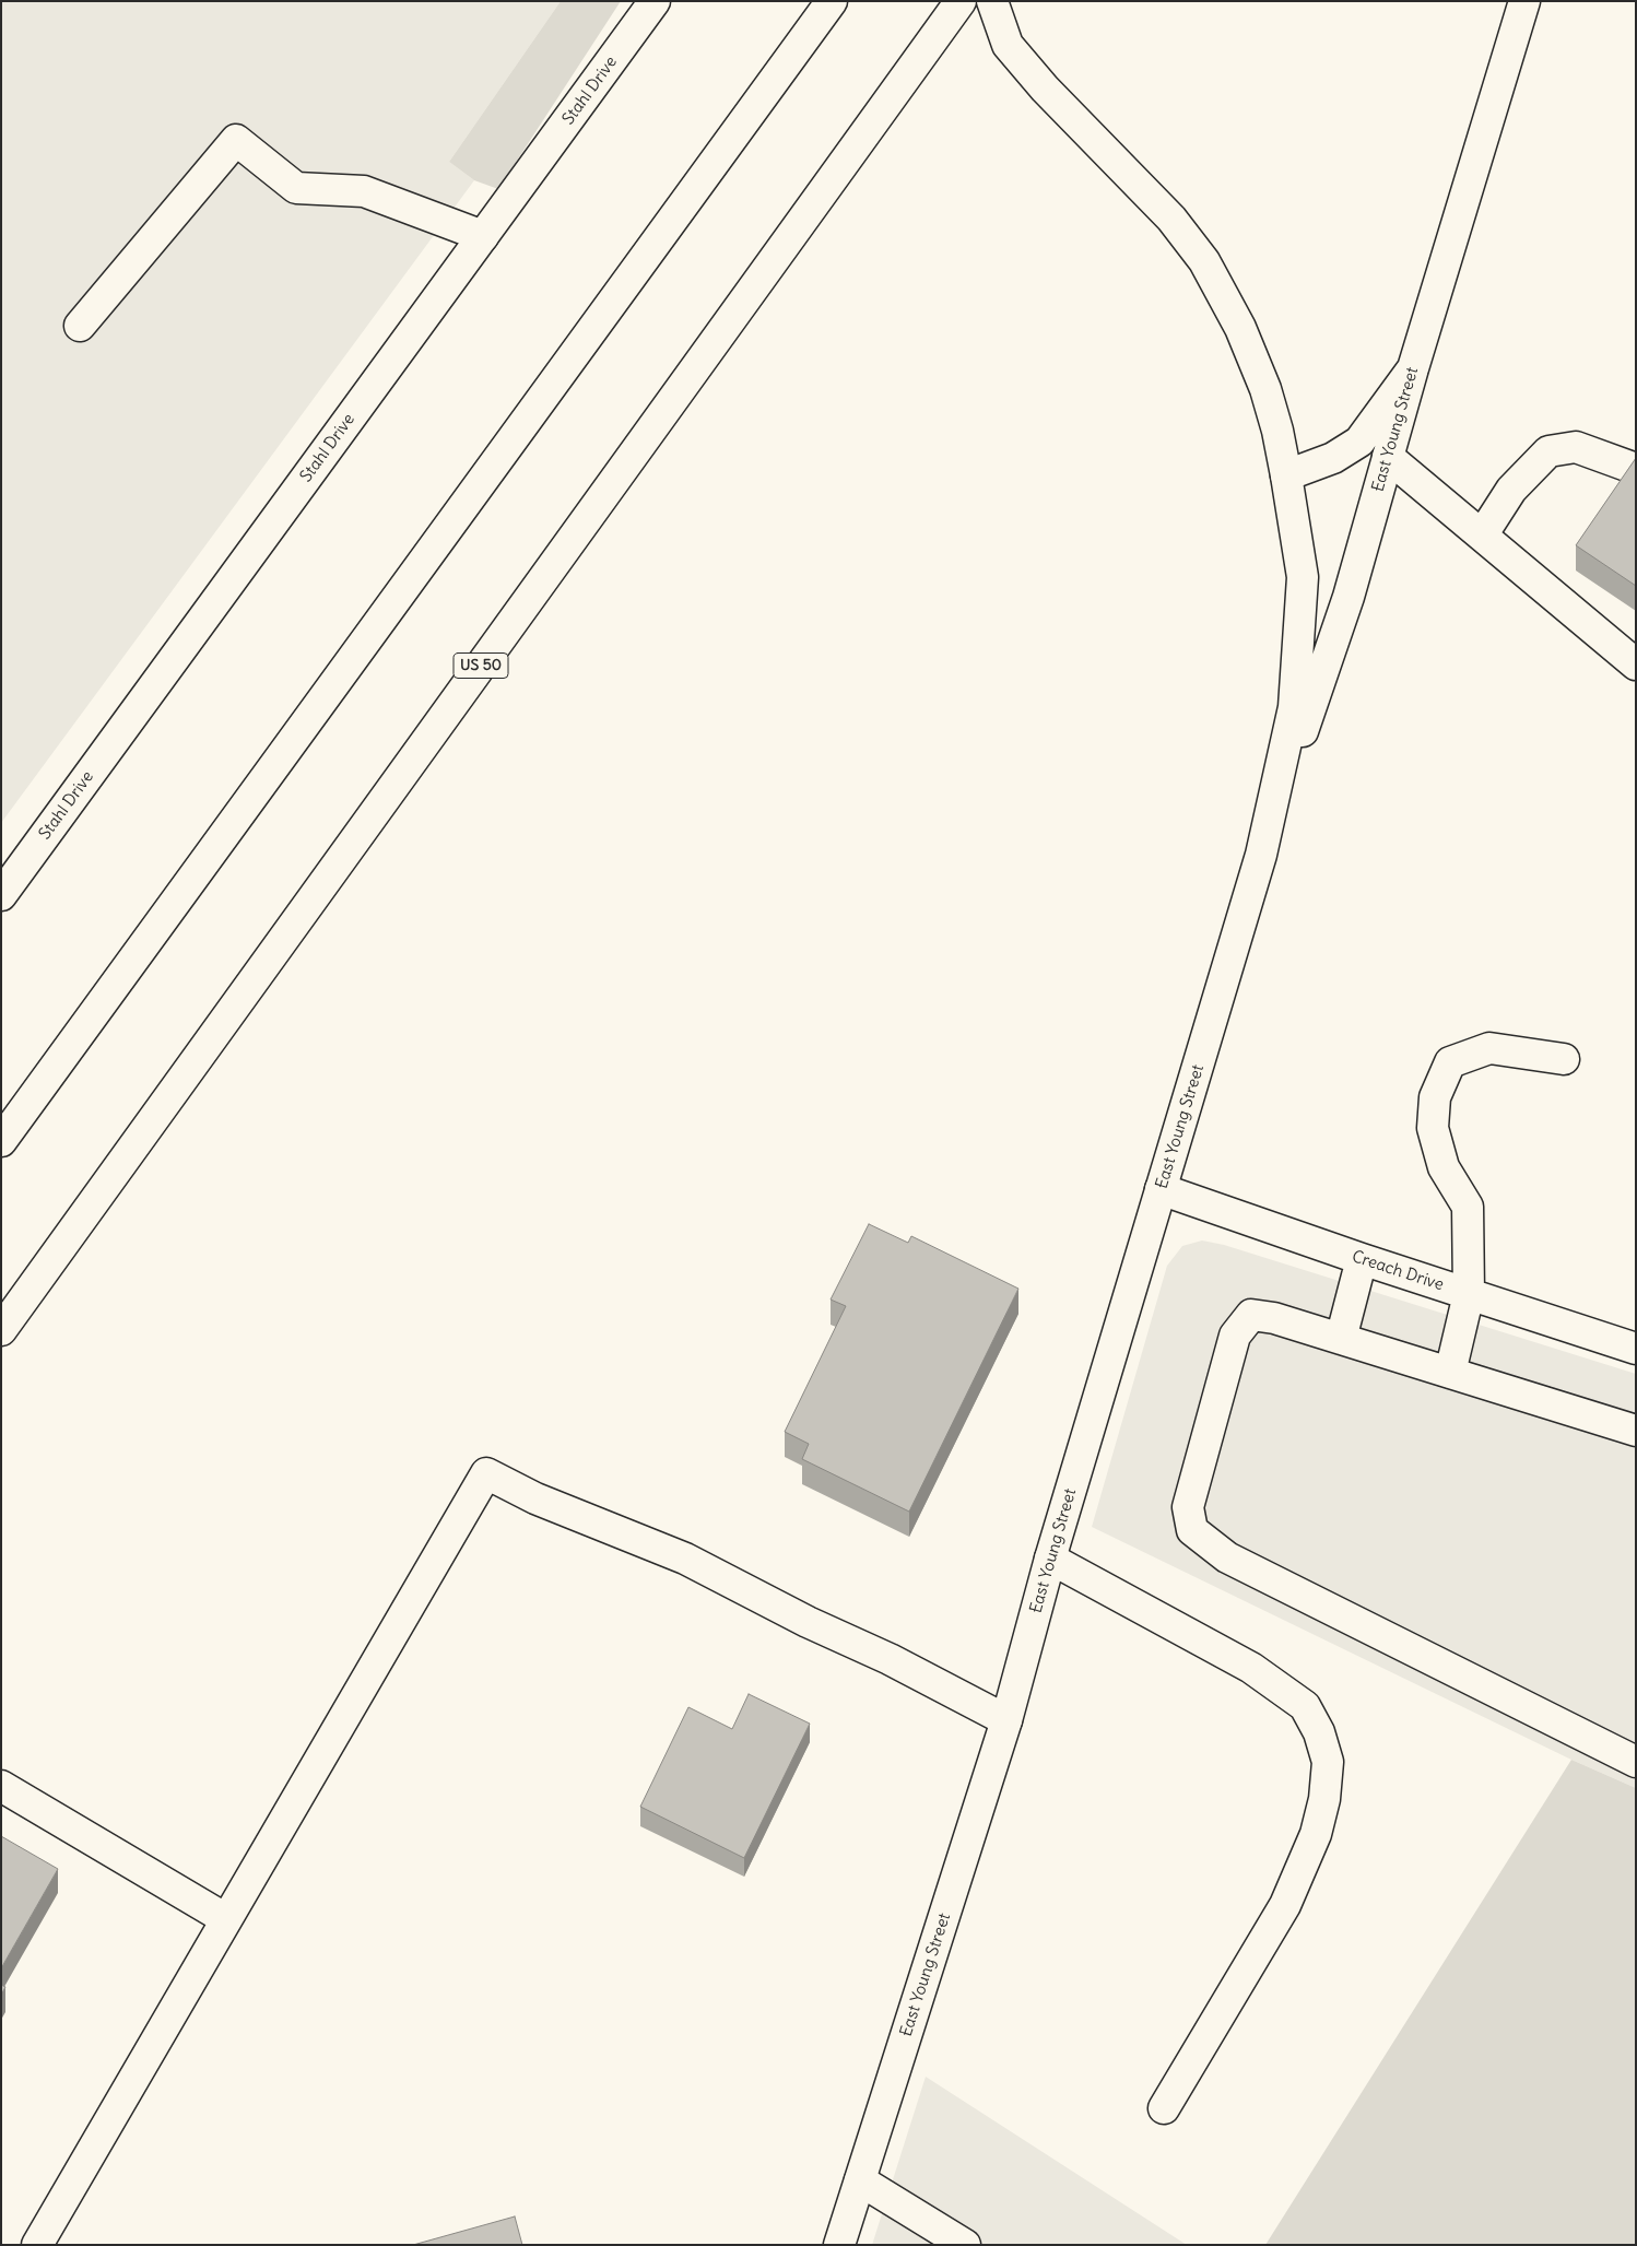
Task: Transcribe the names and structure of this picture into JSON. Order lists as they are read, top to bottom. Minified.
{"streets":{"main road":["Stahl Drive","East Young Street","US 50","Creach Drive"]},"crossings":[["East Young Street","Creach Drive"]]}
